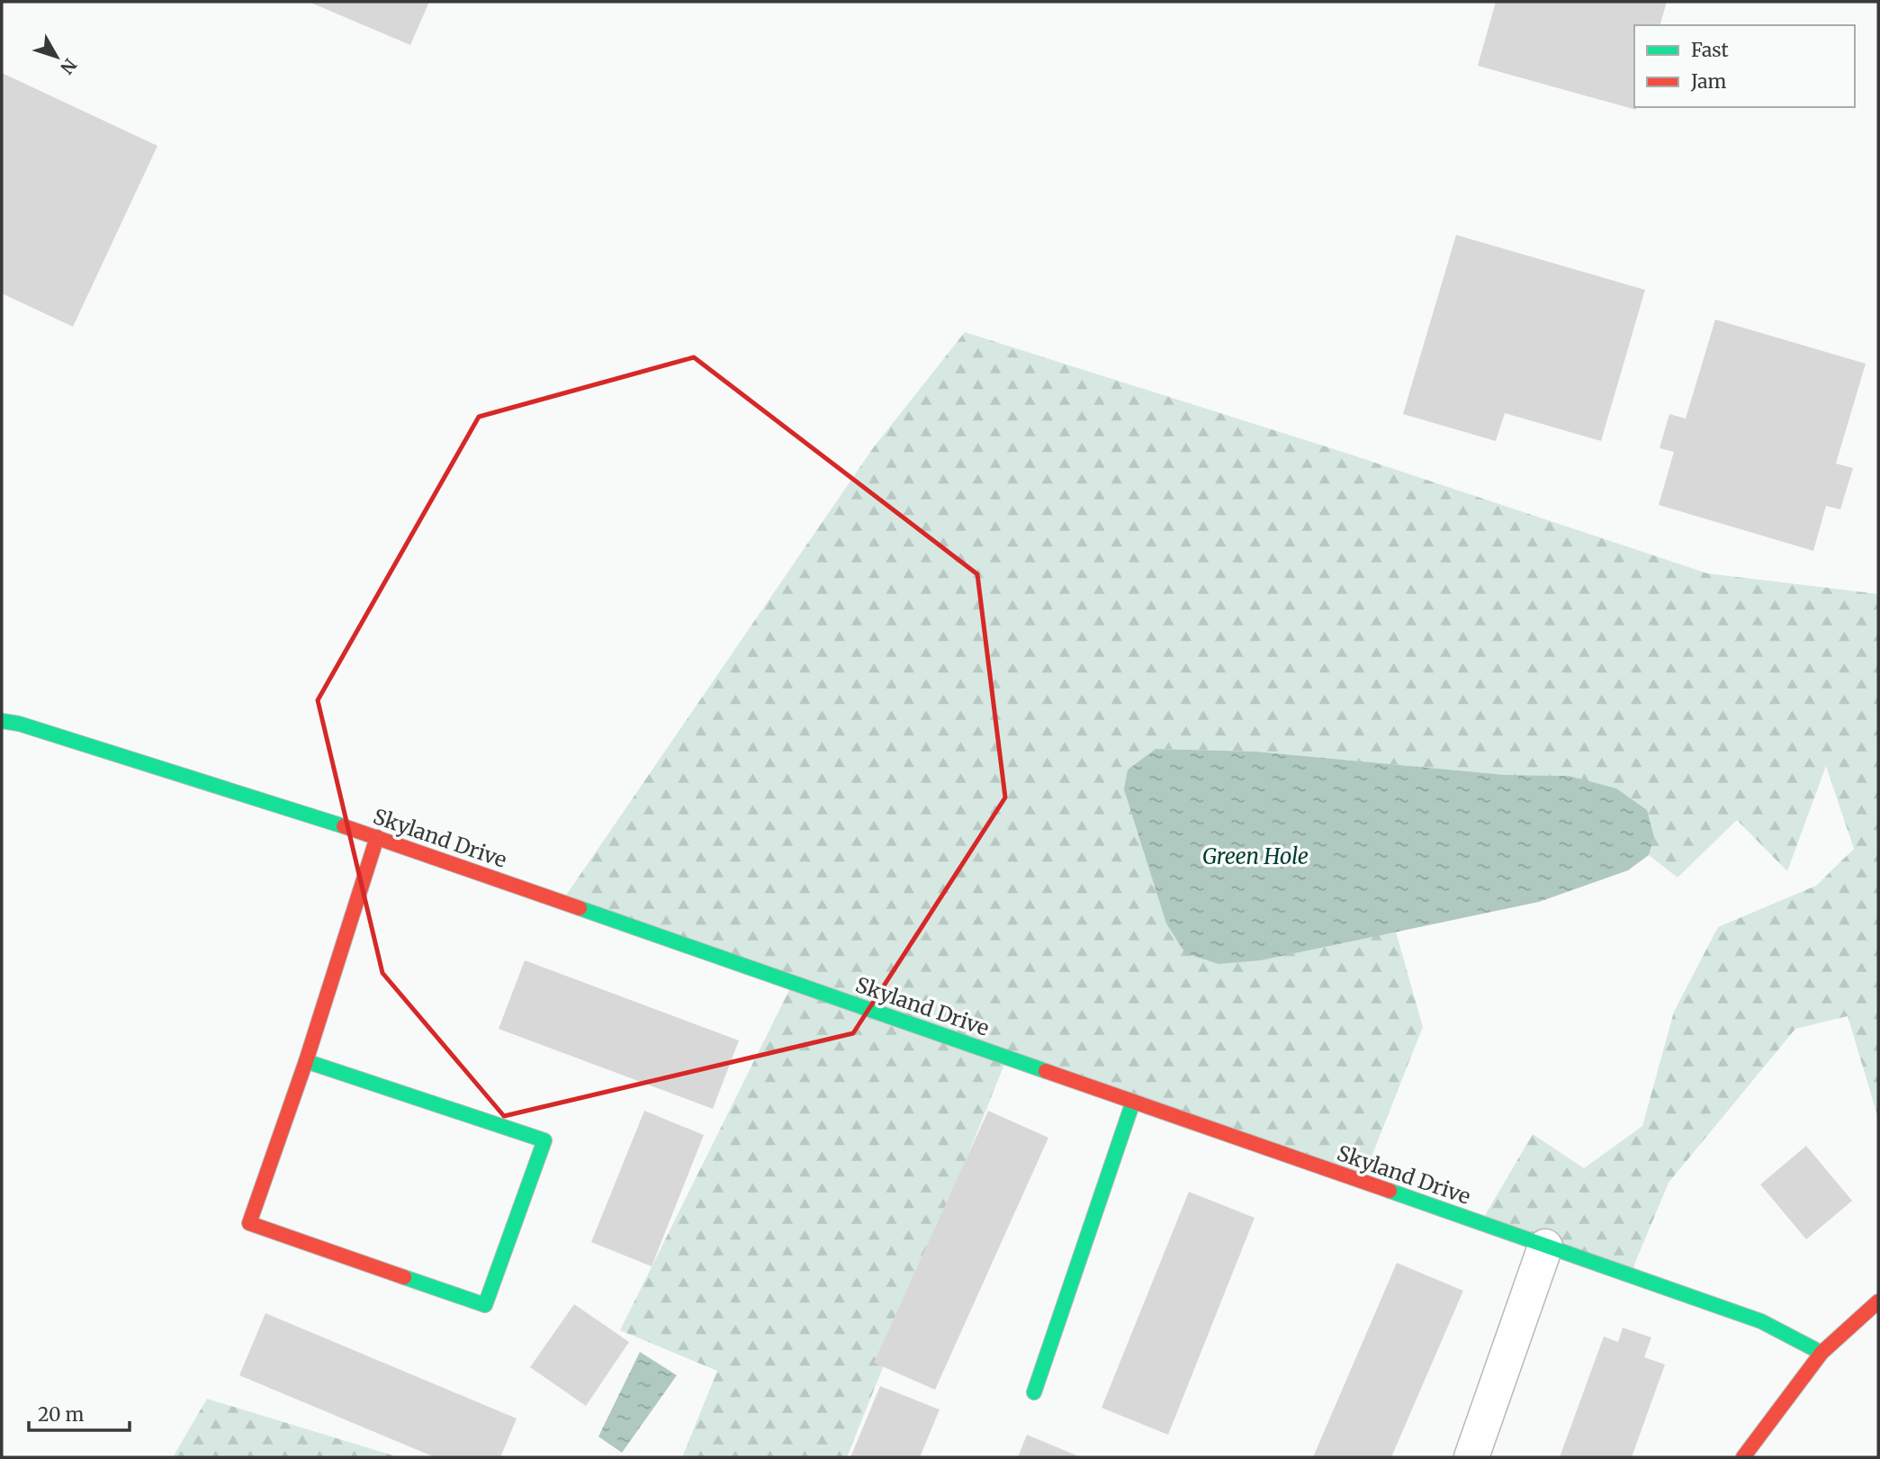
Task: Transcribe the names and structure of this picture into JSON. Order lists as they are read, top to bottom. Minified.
{"streets":{"street":["Skyland Drive"]},"water":["Green Hole"],"legend":["Fast","Jam"],"scale_bar":"20 m","north":"bottom right"}
